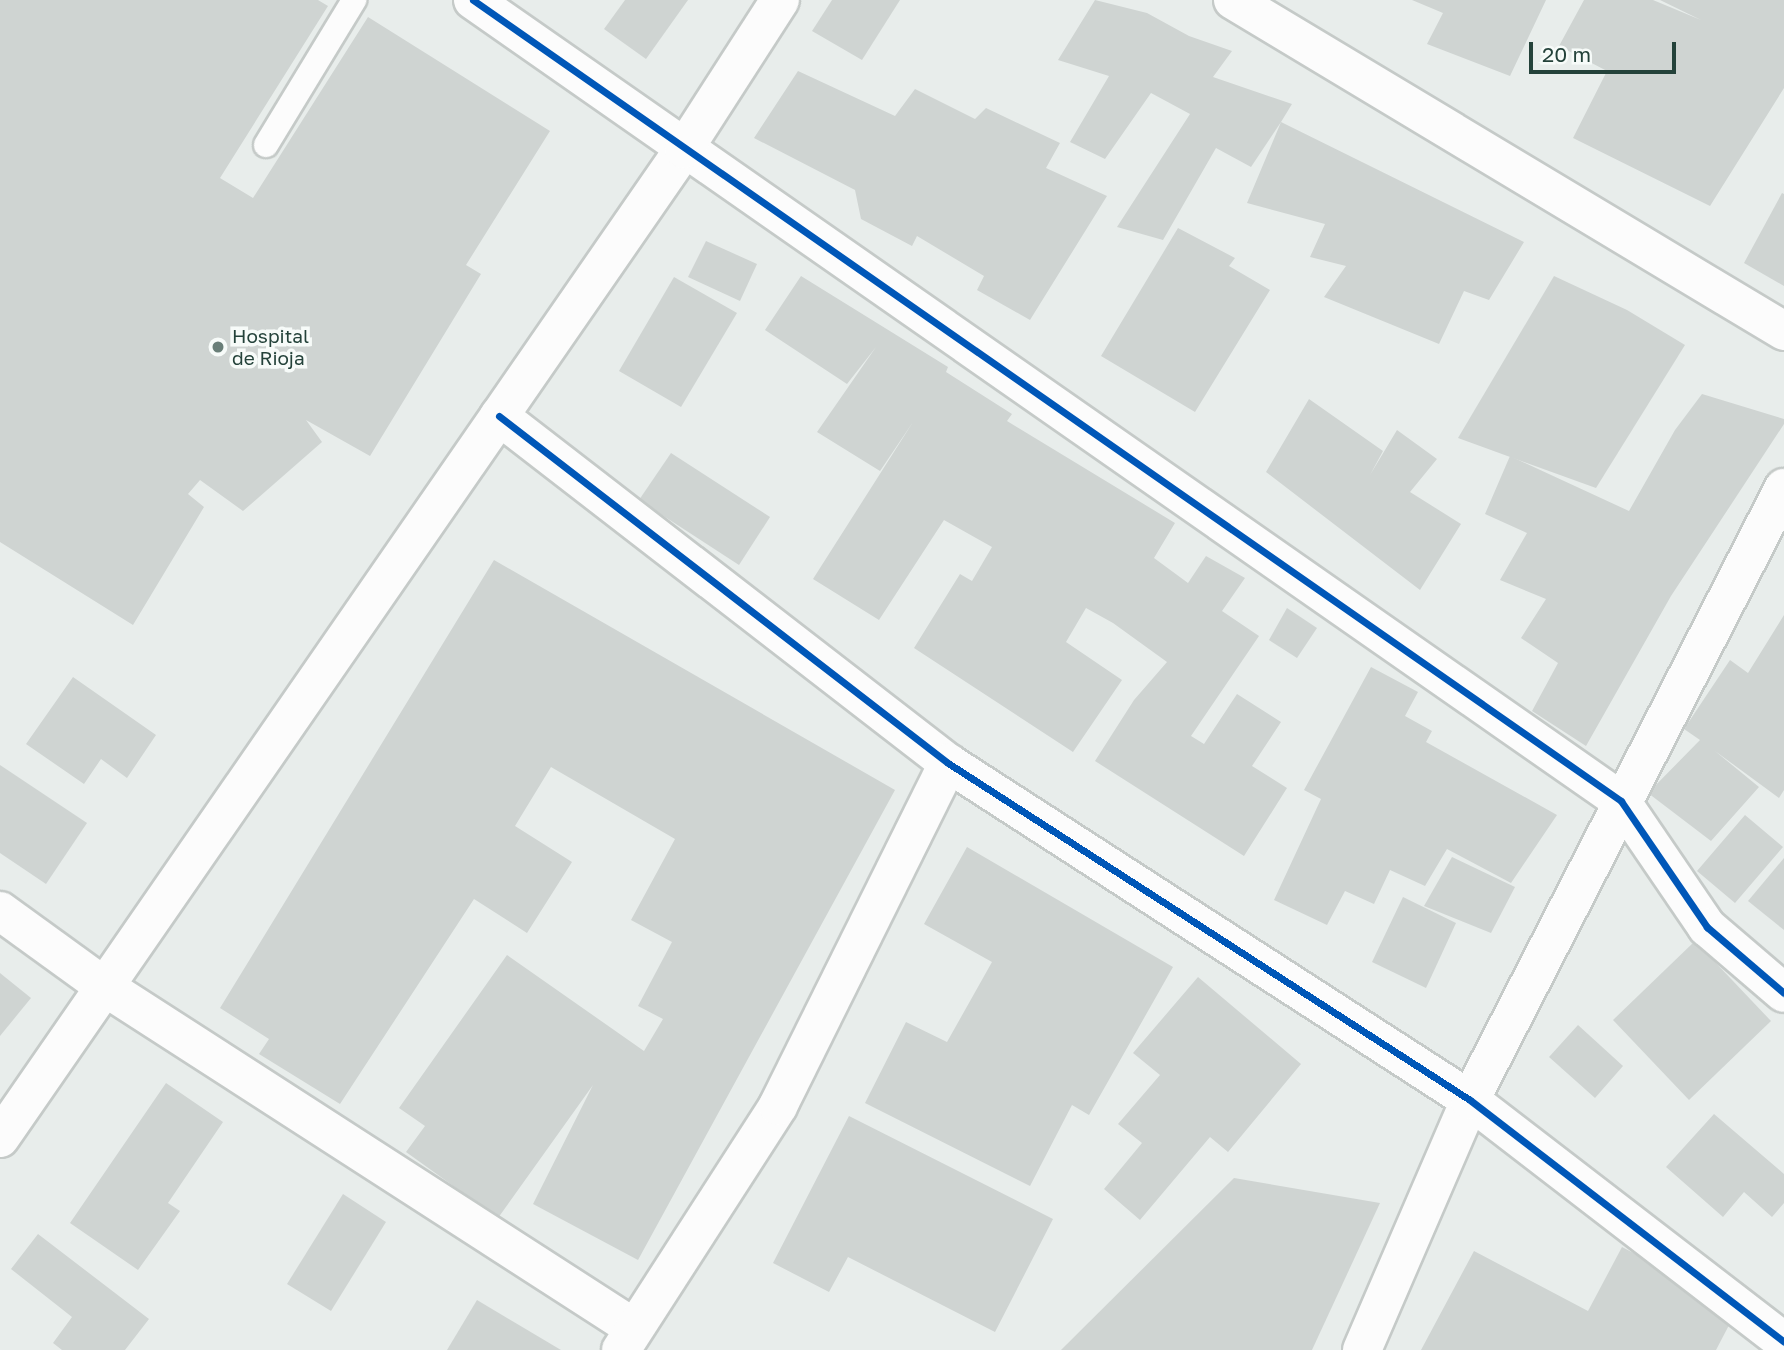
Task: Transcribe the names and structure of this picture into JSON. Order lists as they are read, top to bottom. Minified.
{"places":["Hospital de Rioja"],"scale_bar":"20 m"}
